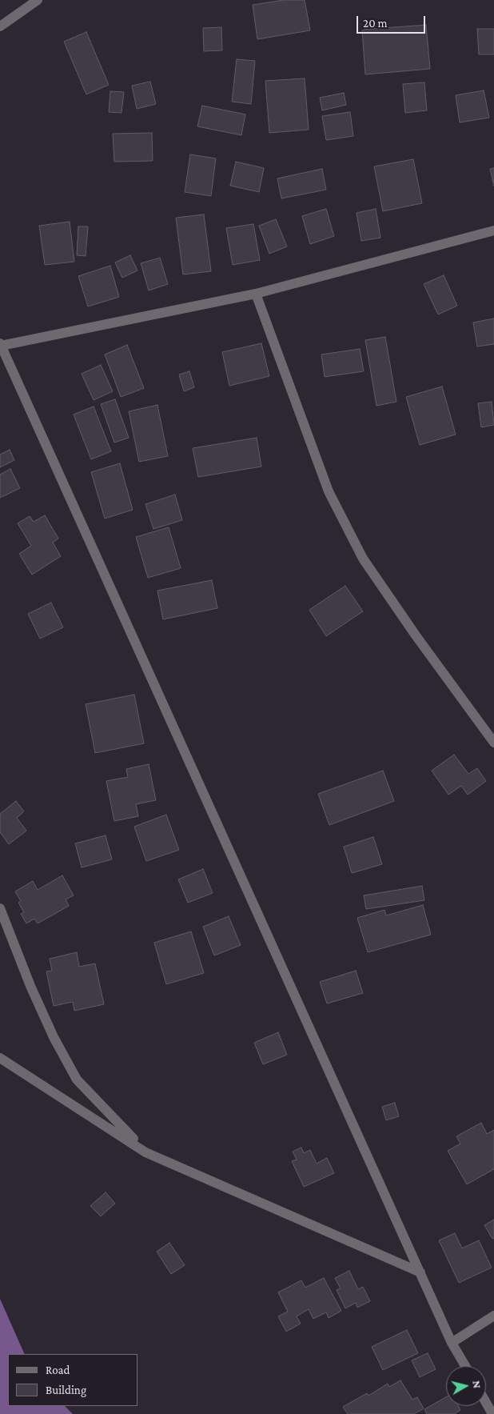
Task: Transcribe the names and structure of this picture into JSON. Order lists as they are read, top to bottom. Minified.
{"legend":["Road","Building"],"scale_bar":"20 m","north":"right"}
